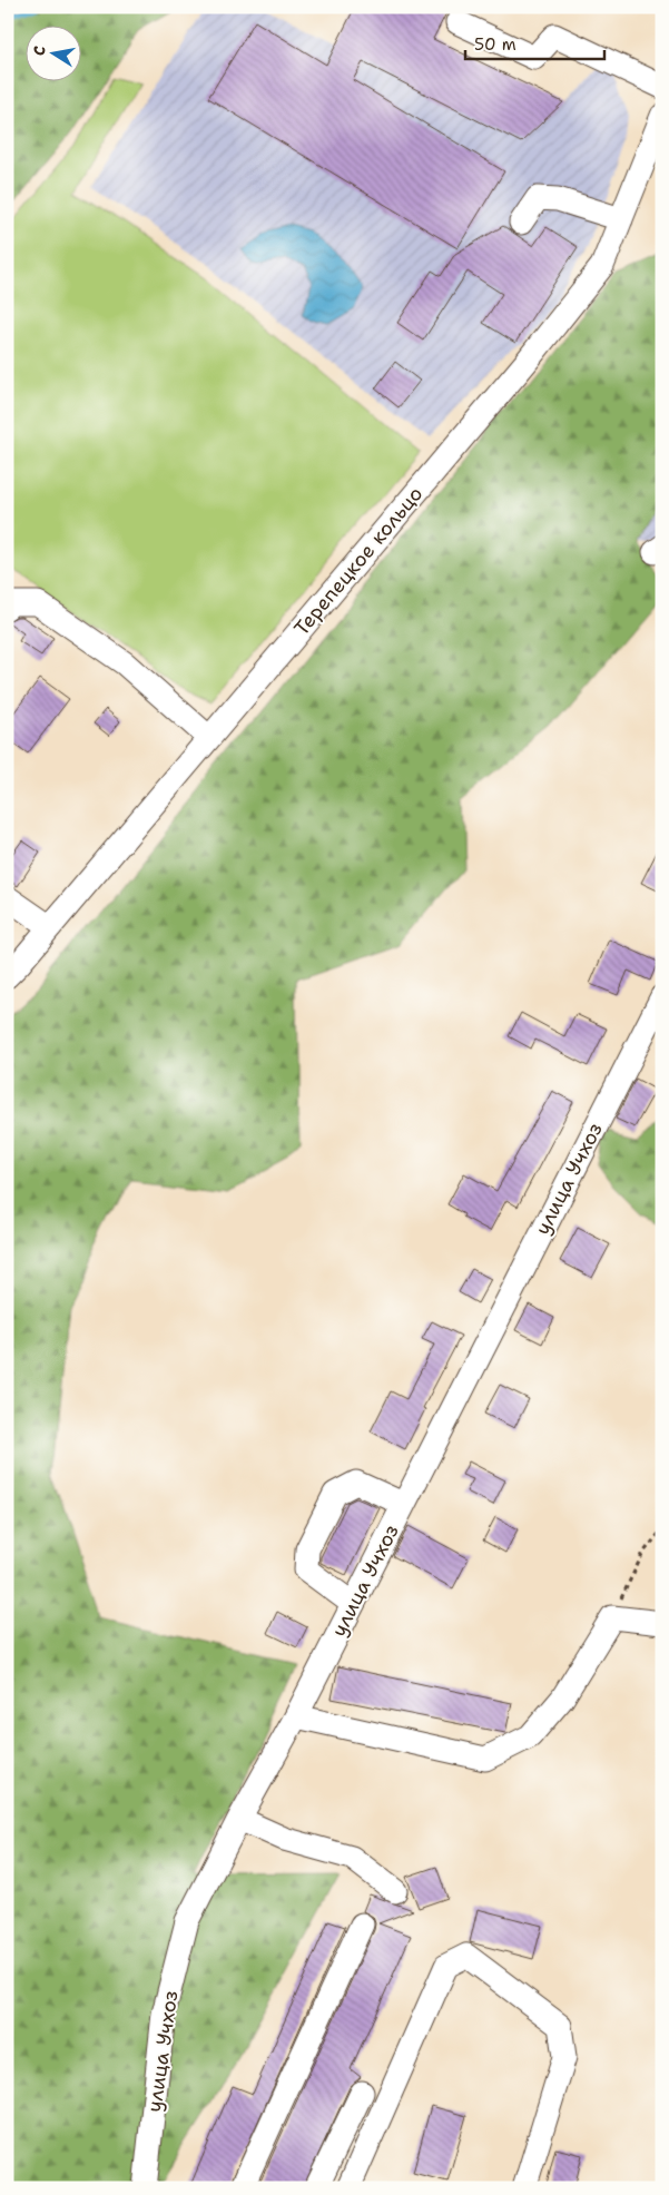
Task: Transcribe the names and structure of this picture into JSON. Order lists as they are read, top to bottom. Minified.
{"streets":{"street":["Терепецкое кольцо","улица Учхоз"]},"scale_bar":"50 m","north":"left"}
